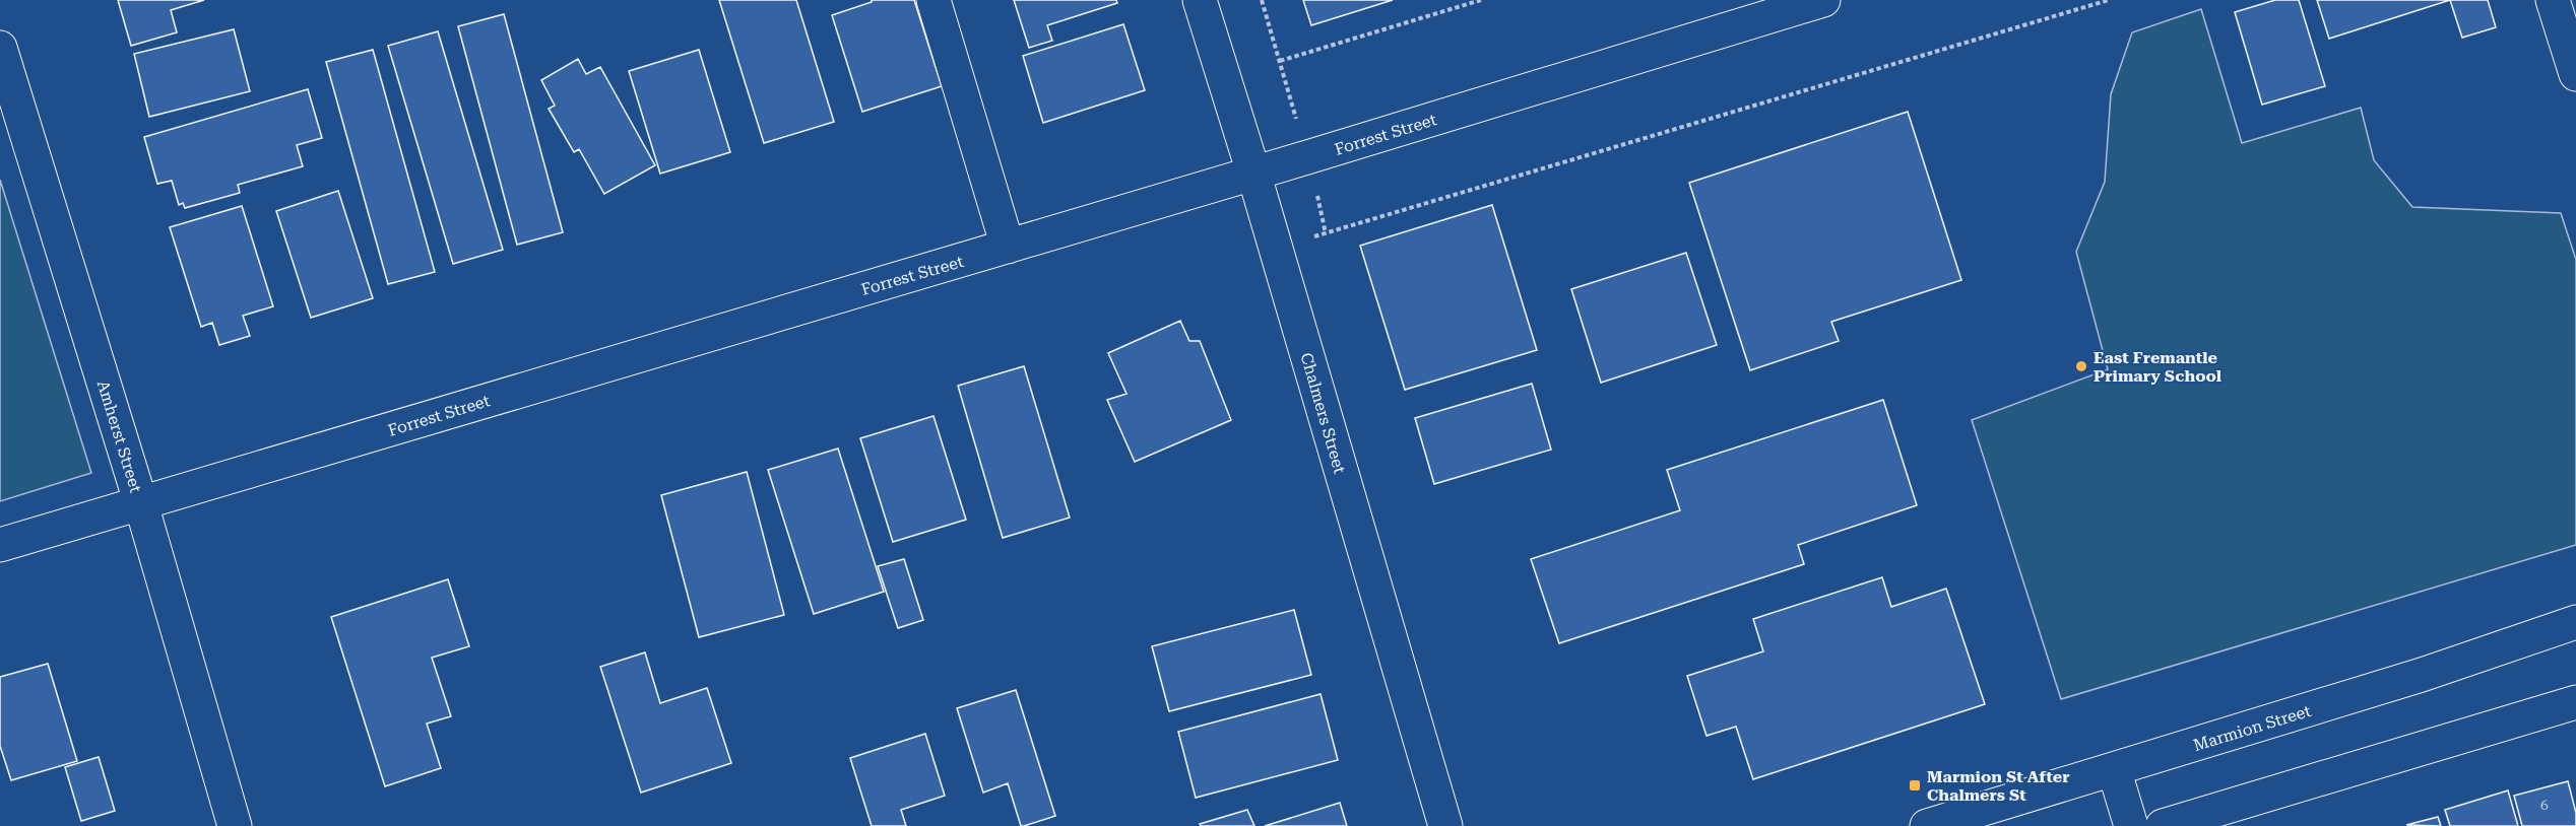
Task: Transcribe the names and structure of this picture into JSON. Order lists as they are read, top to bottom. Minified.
{"streets":{"street":["Forrest Street","Chalmers Street","Amherst Street","Marmion Street"]},"crossings":[["Forrest Street","Chalmers Street"],["Forrest Street","Amherst Street"]],"places":{"other":["East Fremantle Primary School"],"transit":["Marmion St After Chalmers St"]},"house_numbers":["6"]}
